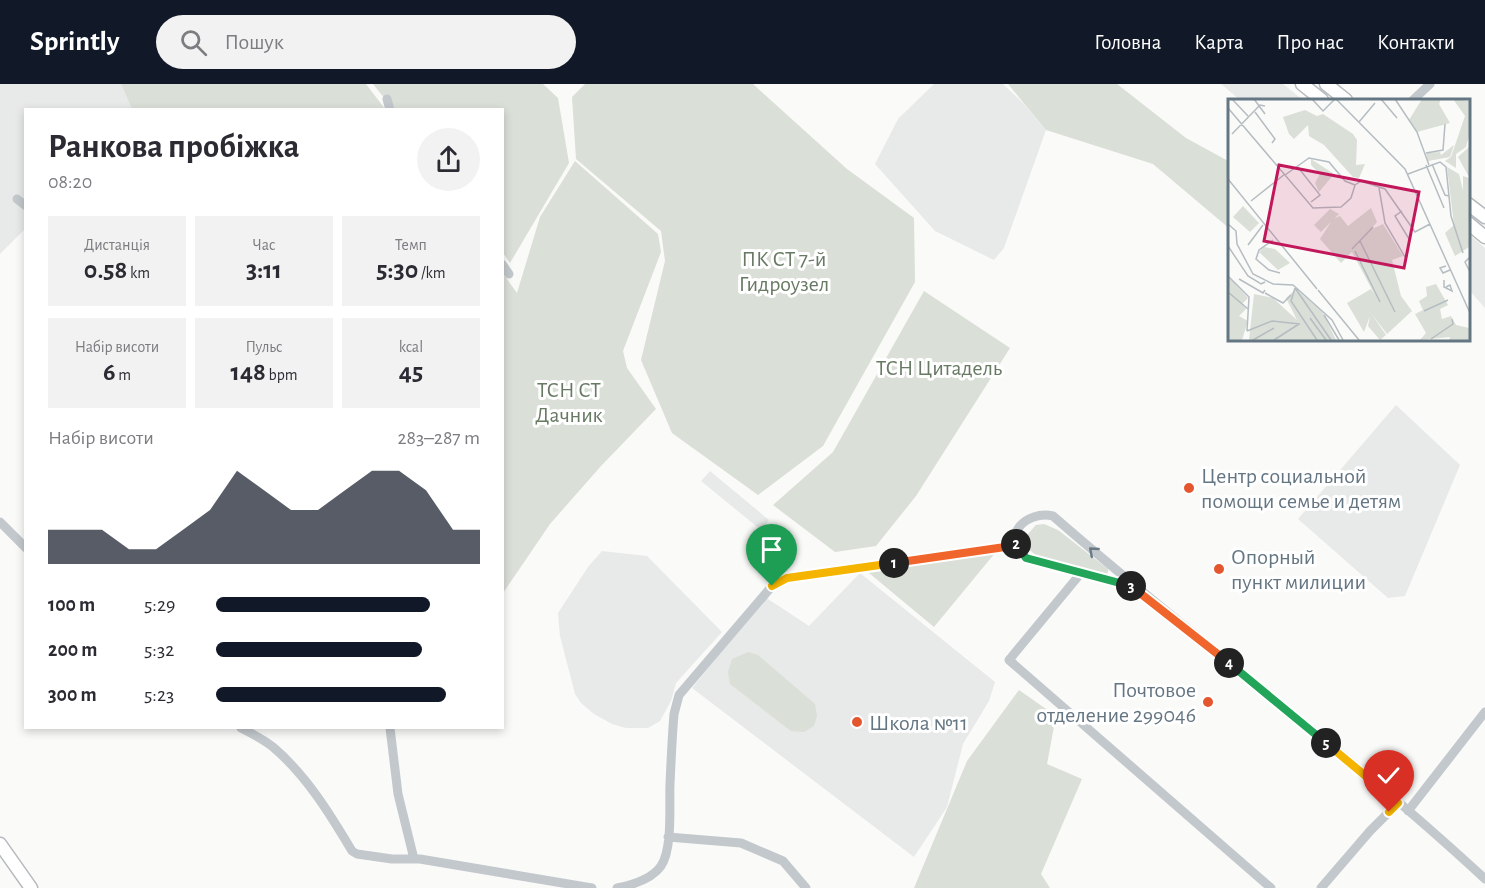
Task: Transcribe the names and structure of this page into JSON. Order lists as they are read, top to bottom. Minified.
{"parks":["ПК СТ 7-й Гидроузел","ТСН Цитадель","ТСН СТ Дачник"],"places":["Центр социальной помощи семье и детям","Опорный пункт милиции","Почтовое отделение 299046","Школа №11"],"page":{"header":"Sprintly","search":"Пошук","nav":["Головна","Карта","Про нас","Контакти"],"heading":["Ранкова пробіжка","08:20"],"stats":[["Дистанція","0.58 km"],["Час","3:11"],["Темп","5:30 /km"],["Набір висоти","6 m"],["Пульс","148 bpm"],["kcal","45"]],"chart":["Набір висоти","283–287 m"],"pins":["2","1","3","4","5"],"list":[{"name":"100 m","note":"5:29"},{"name":"200 m","note":"5:32"},{"name":"300 m","note":"5:23"}]}}
